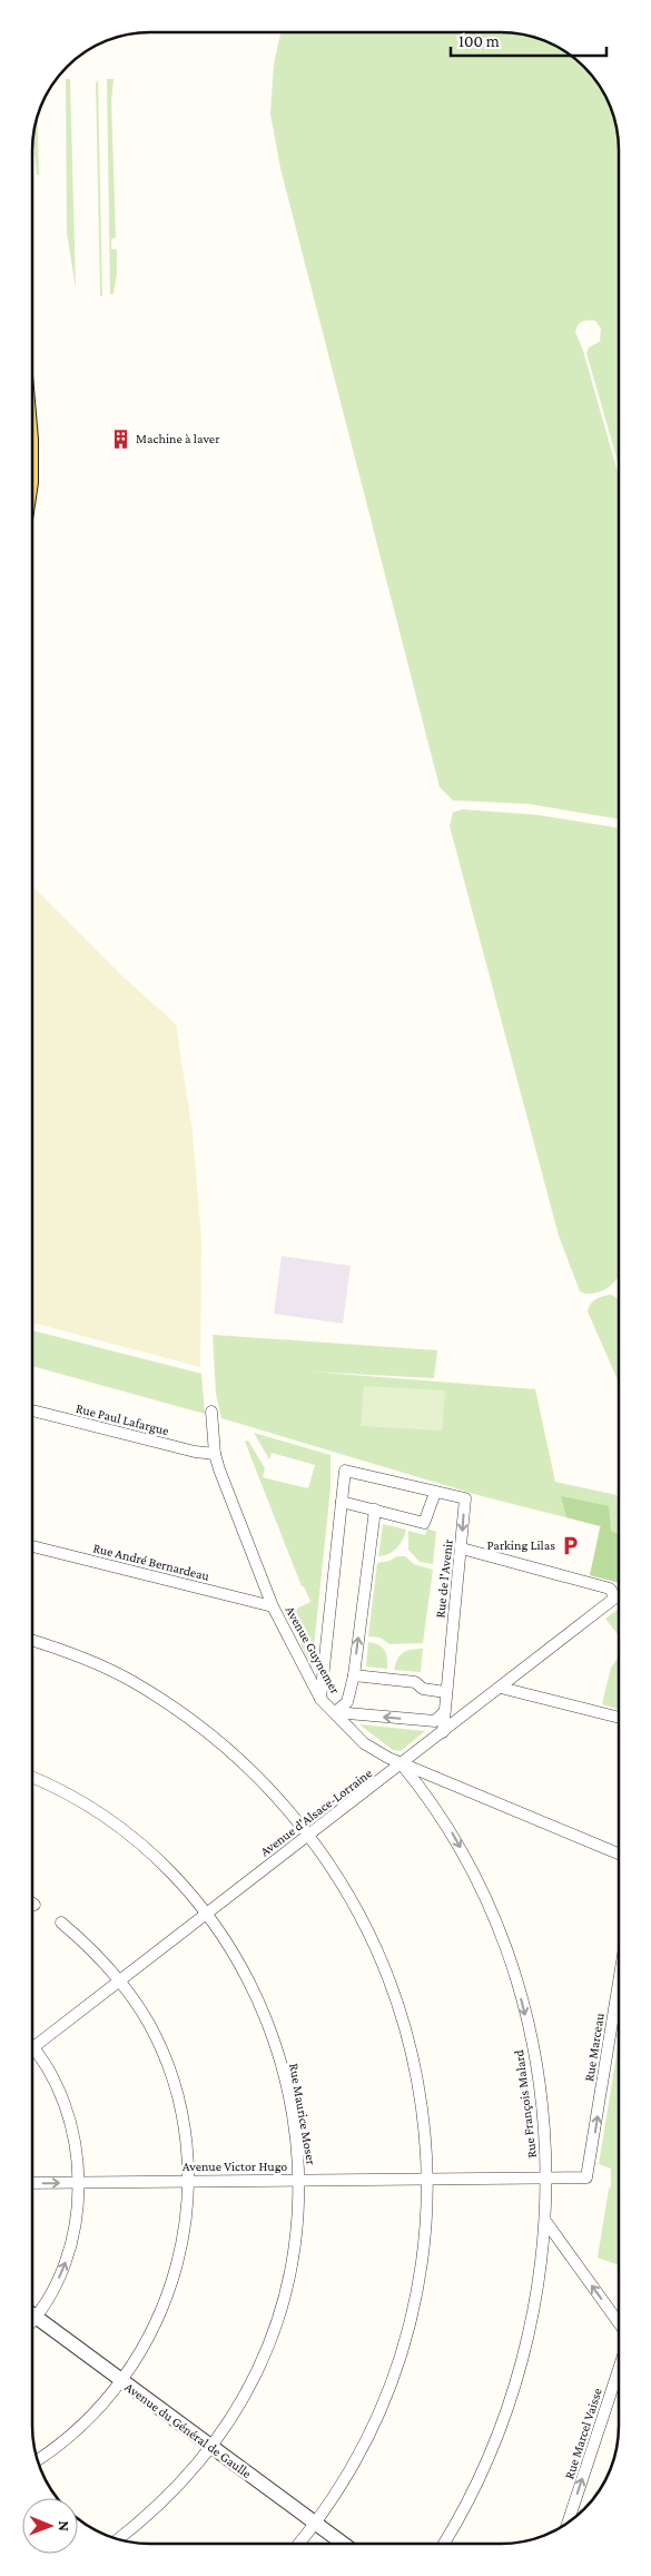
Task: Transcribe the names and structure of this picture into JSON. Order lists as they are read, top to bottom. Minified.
{"streets":{"street":["Rue Paul Lafargue","Rue André Bernardeau","Rue de l'Avenir","Avenue Guynemer","Avenue d'Alsace-Lorraine","Rue Marceau","Rue François Malard","Rue Maurice Moser","Avenue Victor Hugo","Avenue du Général de Gaulle","Rue Marcel Vaisse"]},"crossings":[["Rue Paul Lafargue","Avenue Guynemer"],["Rue André Bernardeau","Avenue Guynemer"],["Rue de l'Avenir","Avenue Guynemer"],["Rue de l'Avenir","Avenue d'Alsace-Lorraine"],["Avenue Guynemer","Avenue d'Alsace-Lorraine"],["Avenue Guynemer","Rue François Malard"],["Avenue d'Alsace-Lorraine","Rue François Malard"],["Avenue d'Alsace-Lorraine","Rue Maurice Moser"],["Rue Marceau","Avenue Victor Hugo"],["Rue François Malard","Avenue Victor Hugo"],["Rue Maurice Moser","Avenue Victor Hugo"],["Rue Maurice Moser","Avenue du Général de Gaulle"]],"one_way":["Rue Marceau","Rue François Malard","Rue Marcel Vaisse"],"places":{"building":["Machine à laver"],"parking":["Parking Lilas"]},"scale_bar":"100 m","north":"right"}
